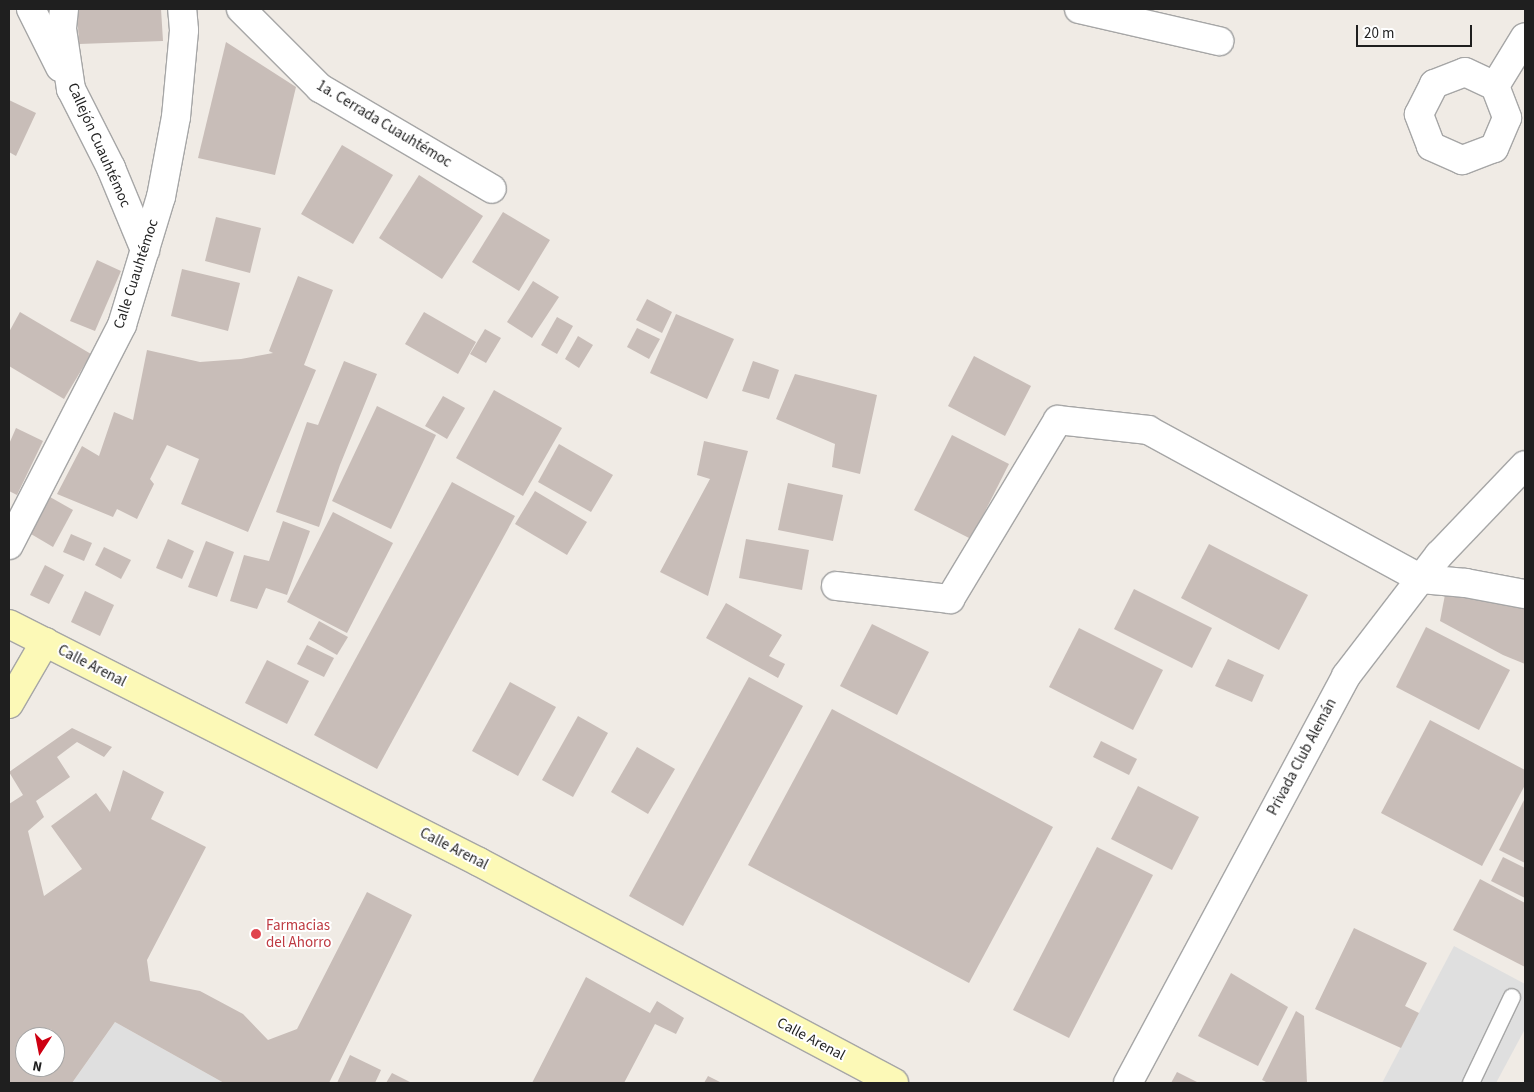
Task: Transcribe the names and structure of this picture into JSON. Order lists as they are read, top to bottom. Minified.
{"streets":{"street":["1a. Cerrada Cuauhtémoc","Callejón Cuauhtémoc","Calle Cuauhtémoc","Calle Arenal","Privada Club Alemán"]},"crossings":[["Callejón Cuauhtémoc","Calle Cuauhtémoc"]],"places":["Farmacias del Ahorro"],"scale_bar":"20 m","north":"bottom"}
